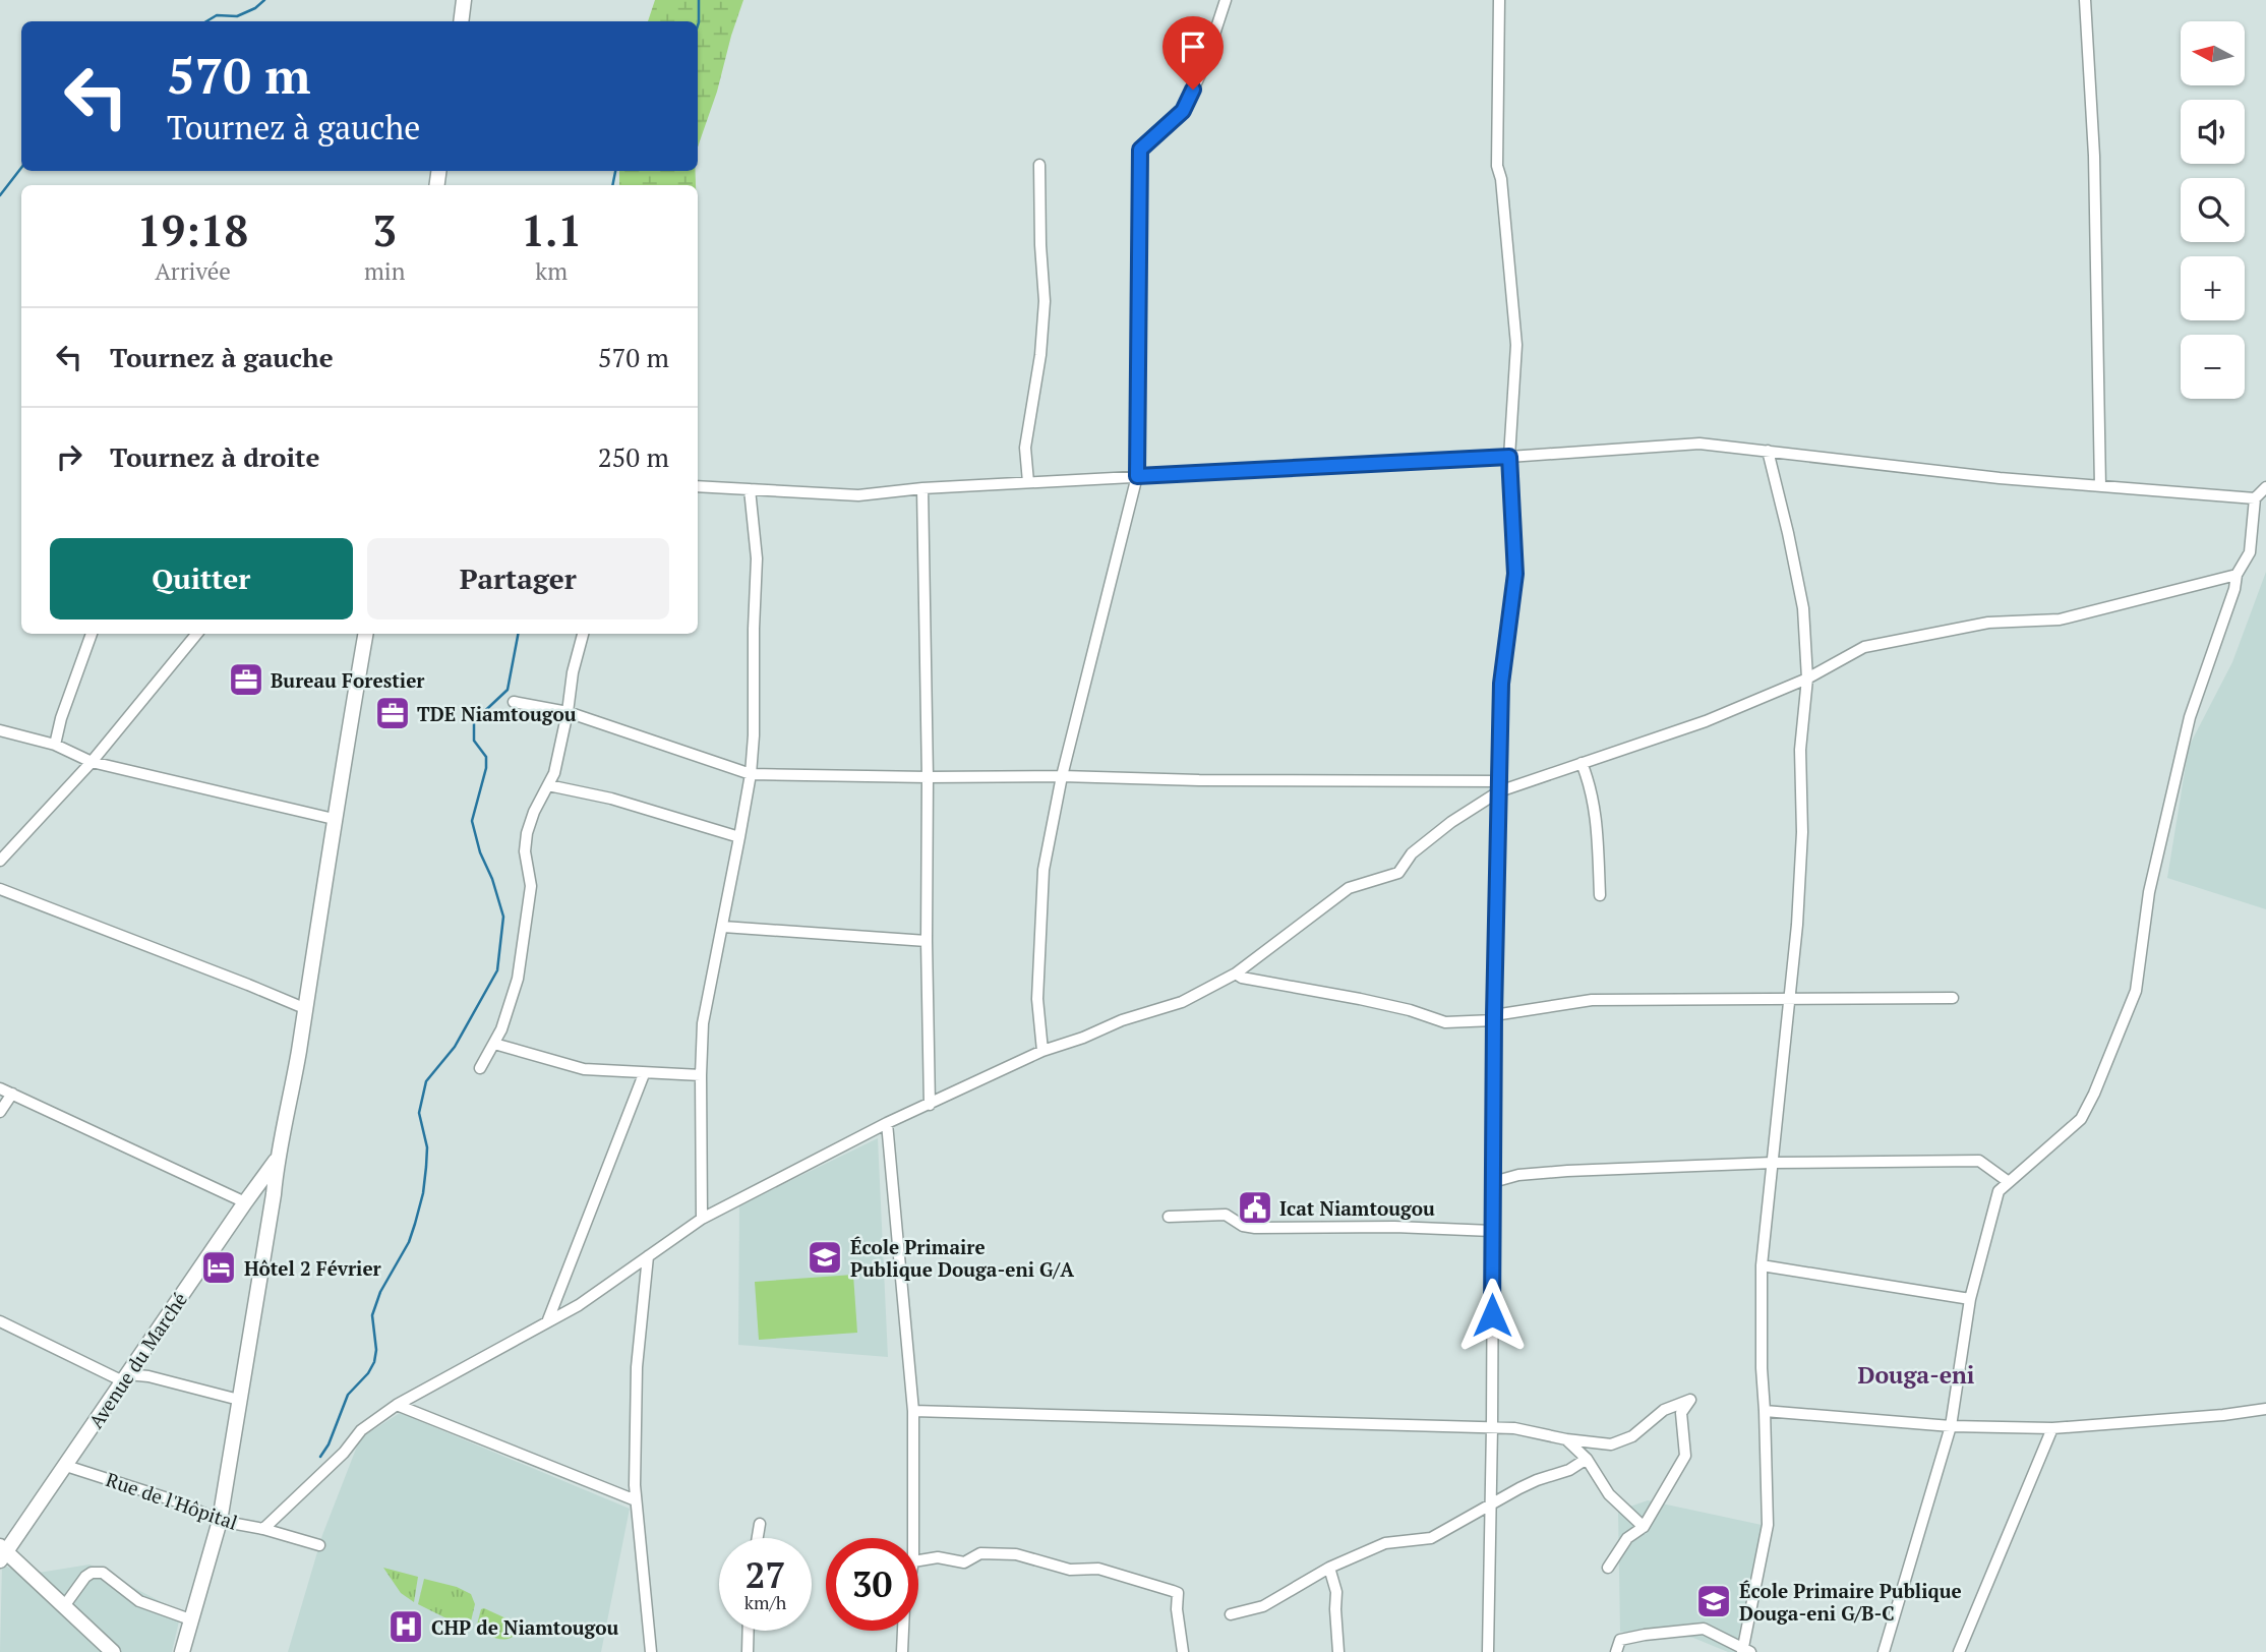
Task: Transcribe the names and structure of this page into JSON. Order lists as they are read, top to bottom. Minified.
{"streets":{"main road":["Avenue du Marché"],"street":["Rue de l'Hôpital"]},"crossings":[["Avenue du Marché","Rue de l'Hôpital"]],"districts":["Douga-eni"],"places":{"office":["Bureau Forestier","TDE Niamtougou"],"public building":["Icat Niamtougou"],"school or university":["École Primaire Publique Douga-eni G/A","École Primaire Publique Douga-eni G/B-C"],"hotel":["Hôtel 2 Février"],"hospital":["CHP de Niamtougou"]},"north":"left","page":{"map_buttons":["+","−"],"turn":["570 m","Tournez à gauche"],"eta":["19:18","Arrivée","3","min","1.1","km"],"list":[{"name":"Tournez à gauche","value":"570 m"},{"name":"Tournez à droite","value":"250 m"}],"buttons":["Quitter","Partager"],"speed":"27 km/h","limit":"30"}}
